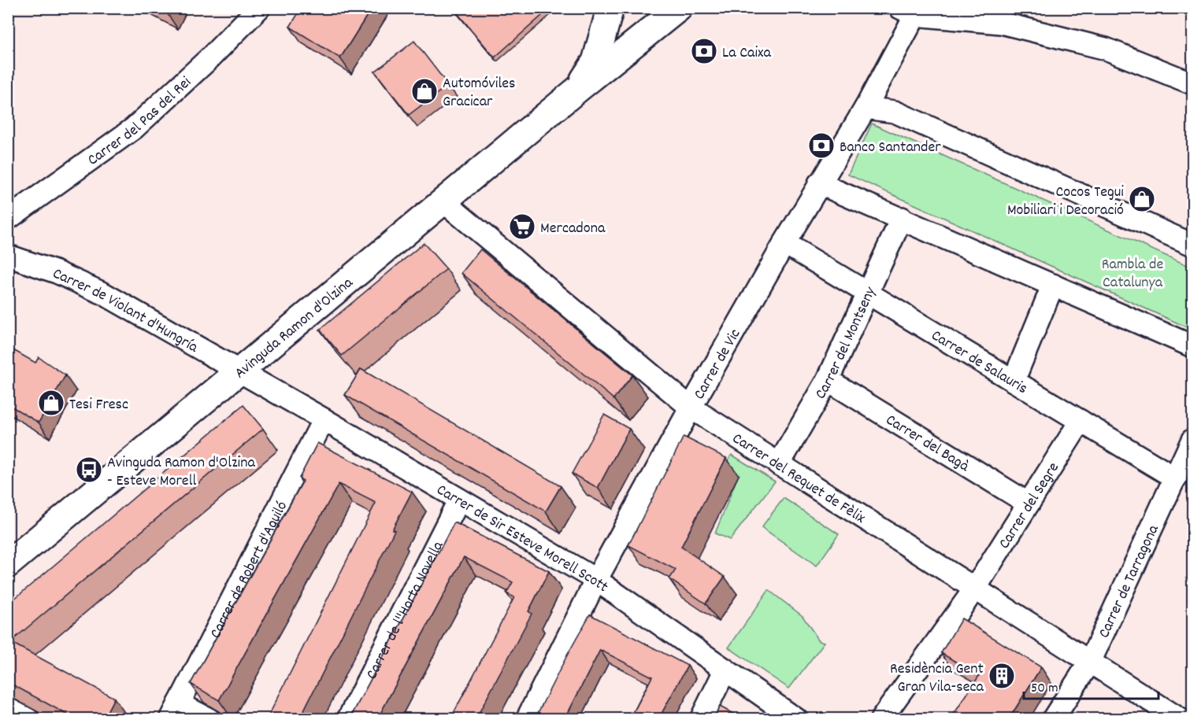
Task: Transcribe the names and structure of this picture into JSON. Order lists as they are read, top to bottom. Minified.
{"streets":{"street":["Carrer del Pas del Rei","Carrer de Violant d'Hungría","Avinguda Ramon d'Olzina","Carrer del Montseny","Carrer de Salauris","Carrer de Vic","Carrer del Bagà","Carrer del Requet de Fèlix","Carrer del Segre","Carrer de Sir Esteve Morell Scott","Carrer de Robert d'Aguiló","Carrer de Tarragona","Carrer de l''Horta Novella"]},"crossings":[["Carrer de Violant d'Hungría","Avinguda Ramon d'Olzina"],["Carrer de Violant d'Hungría","Carrer de Sir Esteve Morell Scott"],["Avinguda Ramon d'Olzina","Carrer del Requet de Fèlix"],["Avinguda Ramon d'Olzina","Carrer de Sir Esteve Morell Scott"],["Carrer del Montseny","Carrer de Salauris"],["Carrer del Montseny","Carrer del Bagà"],["Carrer del Montseny","Carrer del Requet de Fèlix"],["Carrer de Salauris","Carrer de Vic"],["Carrer de Salauris","Carrer del Segre"],["Carrer de Salauris","Carrer de Tarragona"],["Carrer de Vic","Carrer del Requet de Fèlix"],["Carrer de Vic","Carrer de Sir Esteve Morell Scott"],["Carrer del Bagà","Carrer del Segre"],["Carrer del Requet de Fèlix","Carrer del Segre"],["Carrer del Requet de Fèlix","Carrer de Tarragona"],["Carrer de Sir Esteve Morell Scott","Carrer de Robert d'Aguiló"],["Carrer de Sir Esteve Morell Scott","Carrer de l''Horta Novella"]],"parks":["Rambla de Catalunya"],"places":{"bank":["La Caixa","Banco Santander"],"shop":["Automóviles Gracicar","Cocos Tegui Mobiliari i Decoració","Tesi Fresc"],"supermarket":["Mercadona"],"bus stop":["Avinguda Ramon d'Olzina - Esteve Morell"],"building":["Residència Gent Gran Vila-seca"]},"scale_bar":"50 m"}
